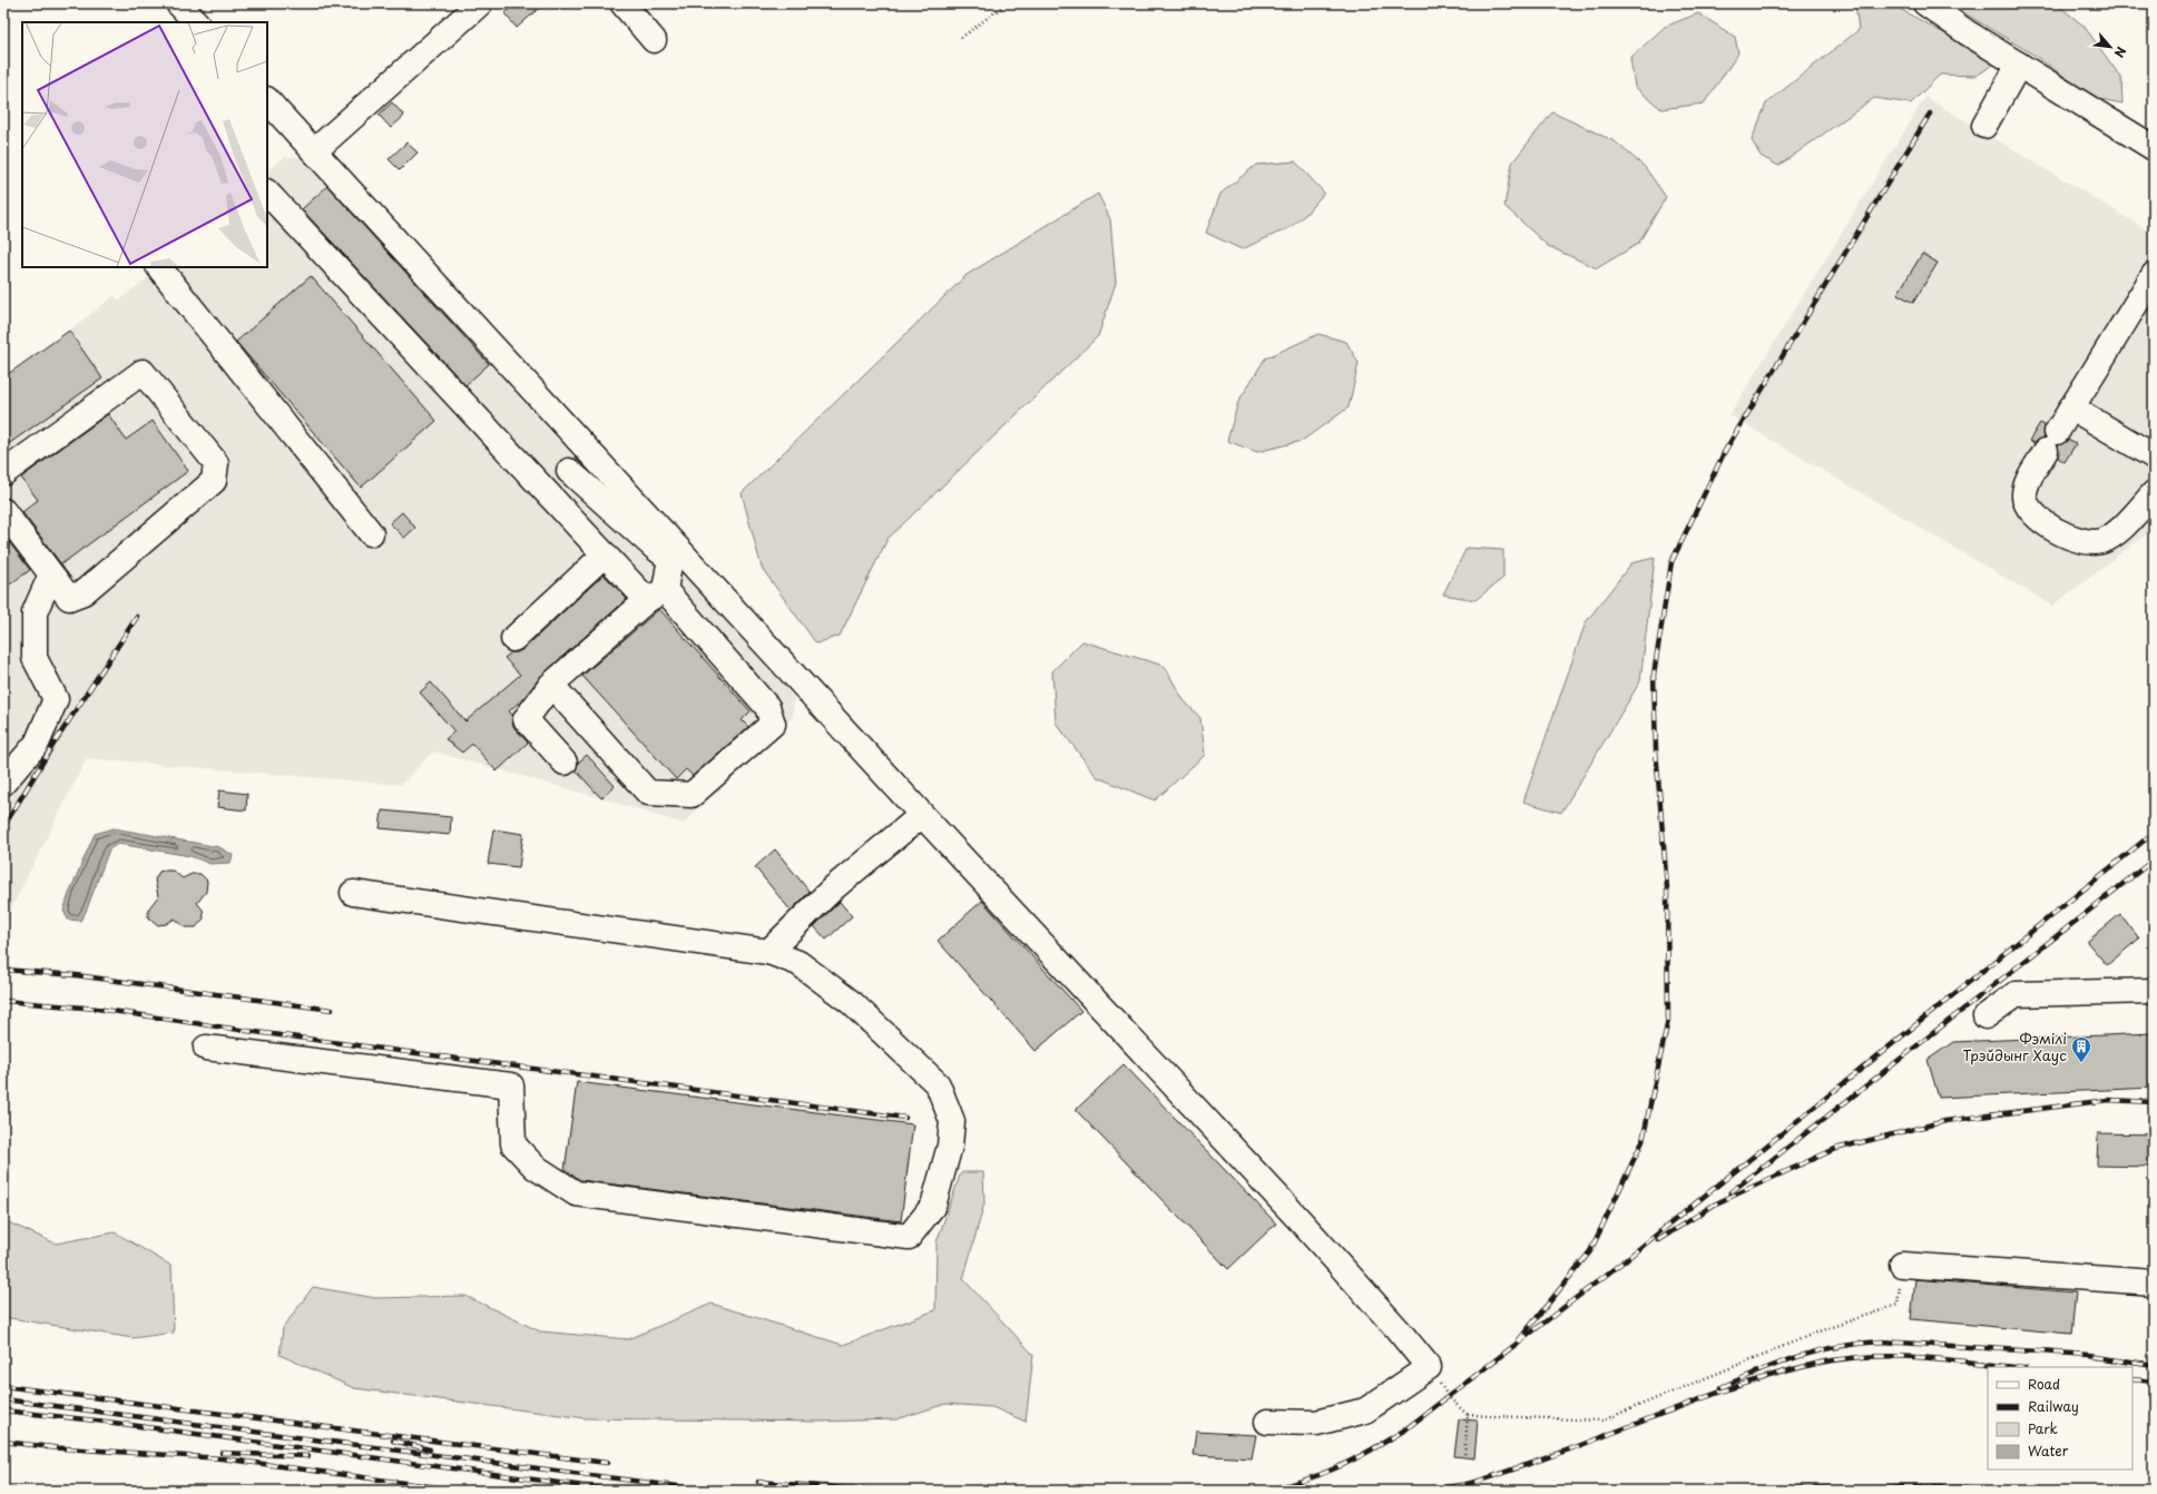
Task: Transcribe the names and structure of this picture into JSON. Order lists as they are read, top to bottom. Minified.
{"places":{"building":["Фэмілі Трэйдынг Хаус"]},"legend":["Road","Railway","Park","Water"],"north":"bottom right"}
